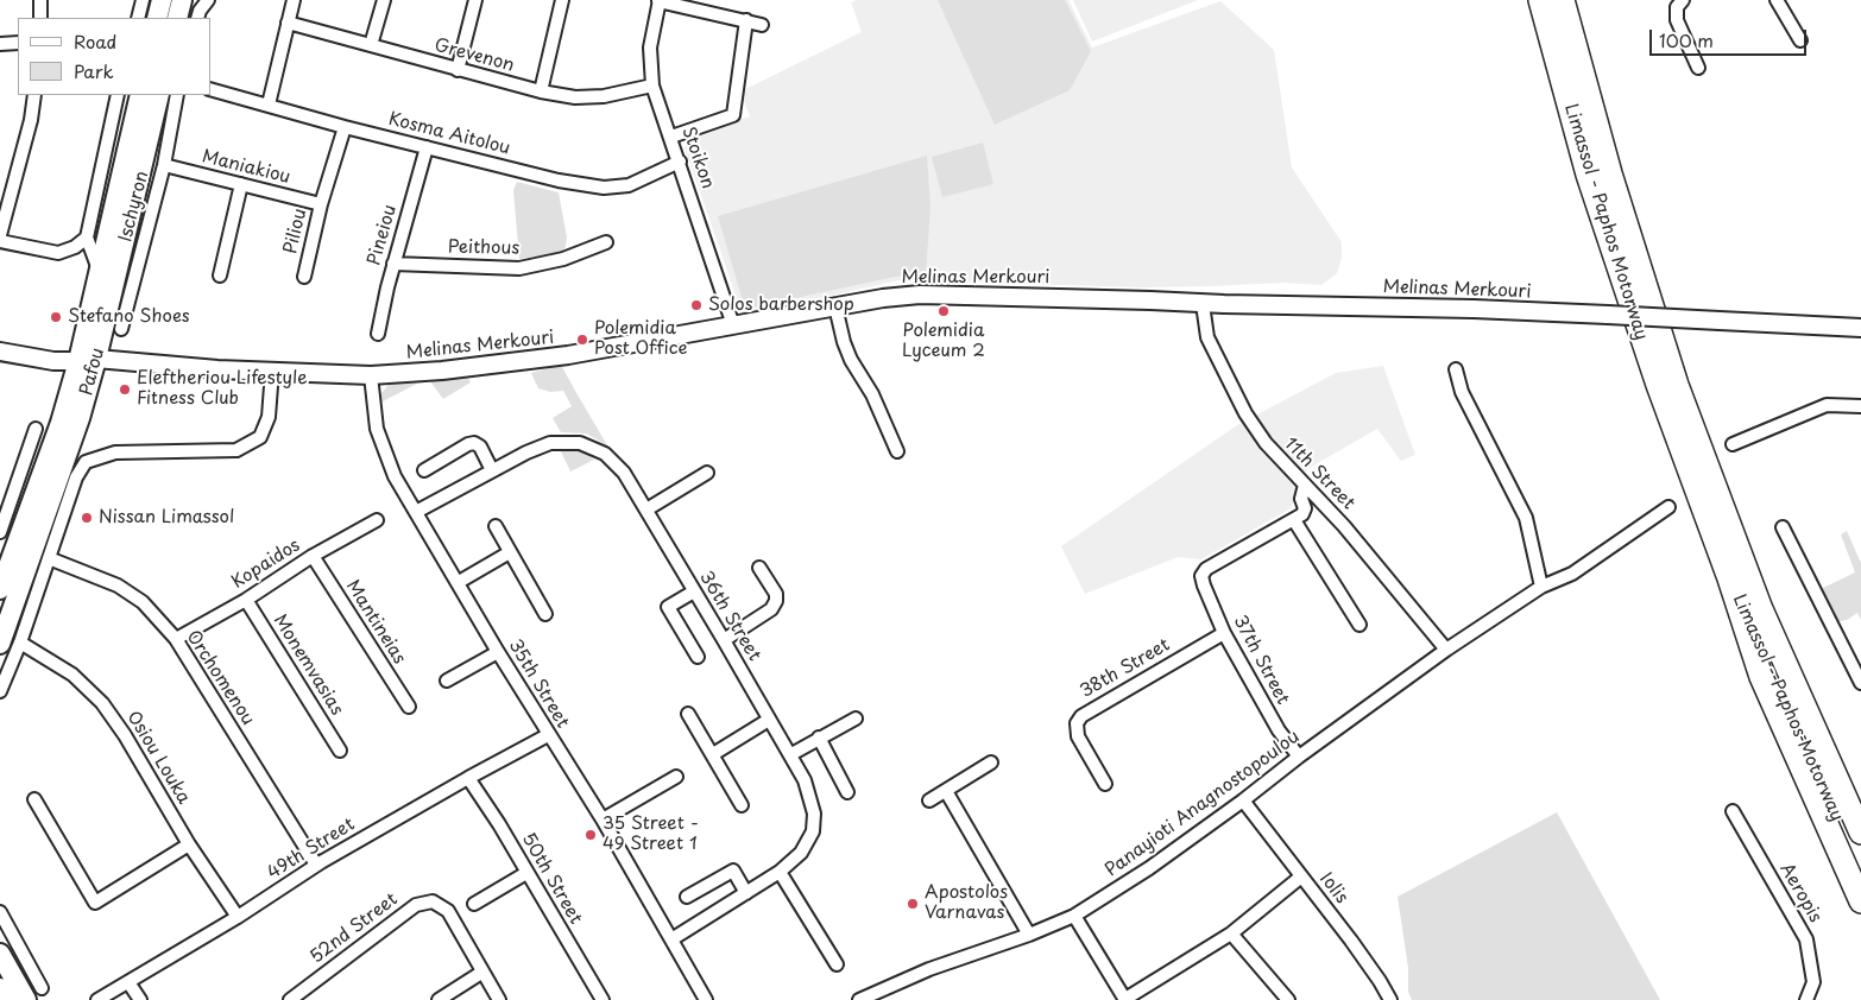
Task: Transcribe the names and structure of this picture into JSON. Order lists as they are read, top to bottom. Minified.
{"streets":{"highway":["Limassol - Paphos Motorway"],"main road":["Melinas Merkouri","Pafou"],"street":["Grevenon","Kosma Aitolou","Stoikon","Maniakiou","Ischyron","Piliou","Pineiou","Peithous","11th Street","Kopaidos","36th Street","Mantineias","37th Street","Monemvasias","38th Street","Orchomenou","35th Street","Osiou Louka","Panayioti Anagnostopoulou","49th Street","50th Street","Iolis","Aeropis","52nd Street"]},"crossings":[["Grevenon","Stoikon"],["Kosma Aitolou","Stoikon"],["Kosma Aitolou","Piliou"],["Kosma Aitolou","Pineiou"],["Stoikon","Melinas Merkouri"],["Maniakiou","Ischyron"],["Maniakiou","Piliou"],["Pineiou","Peithous"],["Melinas Merkouri","Pafou"],["Melinas Merkouri","11th Street"],["Melinas Merkouri","35th Street"],["11th Street","Panayioti Anagnostopoulou"],["Kopaidos","Mantineias"],["Kopaidos","Monemvasias"],["Kopaidos","Orchomenou"],["36th Street","35th Street"],["37th Street","38th Street"],["37th Street","Panayioti Anagnostopoulou"],["Orchomenou","49th Street"],["35th Street","49th Street"],["Osiou Louka","49th Street"],["Panayioti Anagnostopoulou","Iolis"],["49th Street","50th Street"]],"places":["Solos barbershop","Polemidia Lyceum 2","Stefano Shoes","Polemidia Post Office","Eleftheriou Lifestyle Fitness Club","Nissan Limassol","35 Street - 49 Street 1","Apostolos Varnavas"],"legend":["Road","Park"],"scale_bar":"100 m"}
